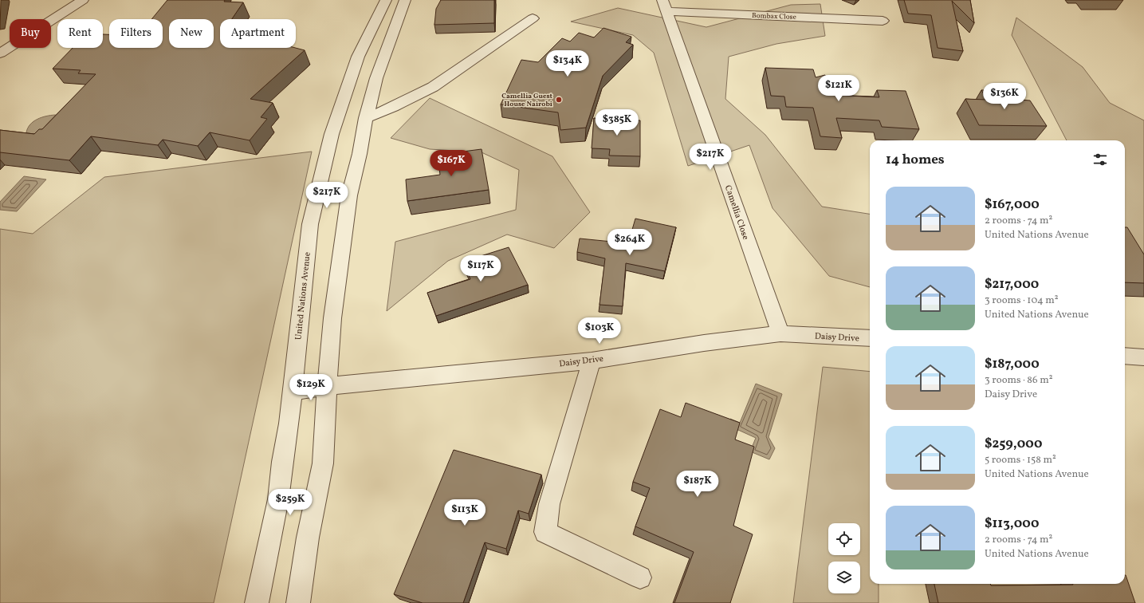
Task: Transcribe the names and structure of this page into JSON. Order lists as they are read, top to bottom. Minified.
{"streets":{"street":["Bombax Close","Camellia Close","United Nations Avenue","Daisy Drive"]},"crossings":[["Bombax Close","Camellia Close"],["Camellia Close","Daisy Drive"],["United Nations Avenue","Daisy Drive"]],"places":["Camellia Guest House Nairobi"],"page":{"chip":["Buy","Rent","Filters","New","Apartment"],"price":["$134K","$121K","$136K","$385K","$217K","$167K","$217K","$264K","$117K","$103K","$129K","$187K","$259K","$113K"],"heading":"14 homes","list":[{"name":"$167,000","note":"2 rooms · 74 m² · United Nations Avenue"},{"name":"$217,000","note":"3 rooms · 104 m² · United Nations Avenue"},{"name":"$187,000","note":"3 rooms · 86 m² · Daisy Drive"},{"name":"$259,000","note":"5 rooms · 158 m² · United Nations Avenue"},{"name":"$113,000","note":"2 rooms · 74 m² · United Nations Avenue"}]}}
